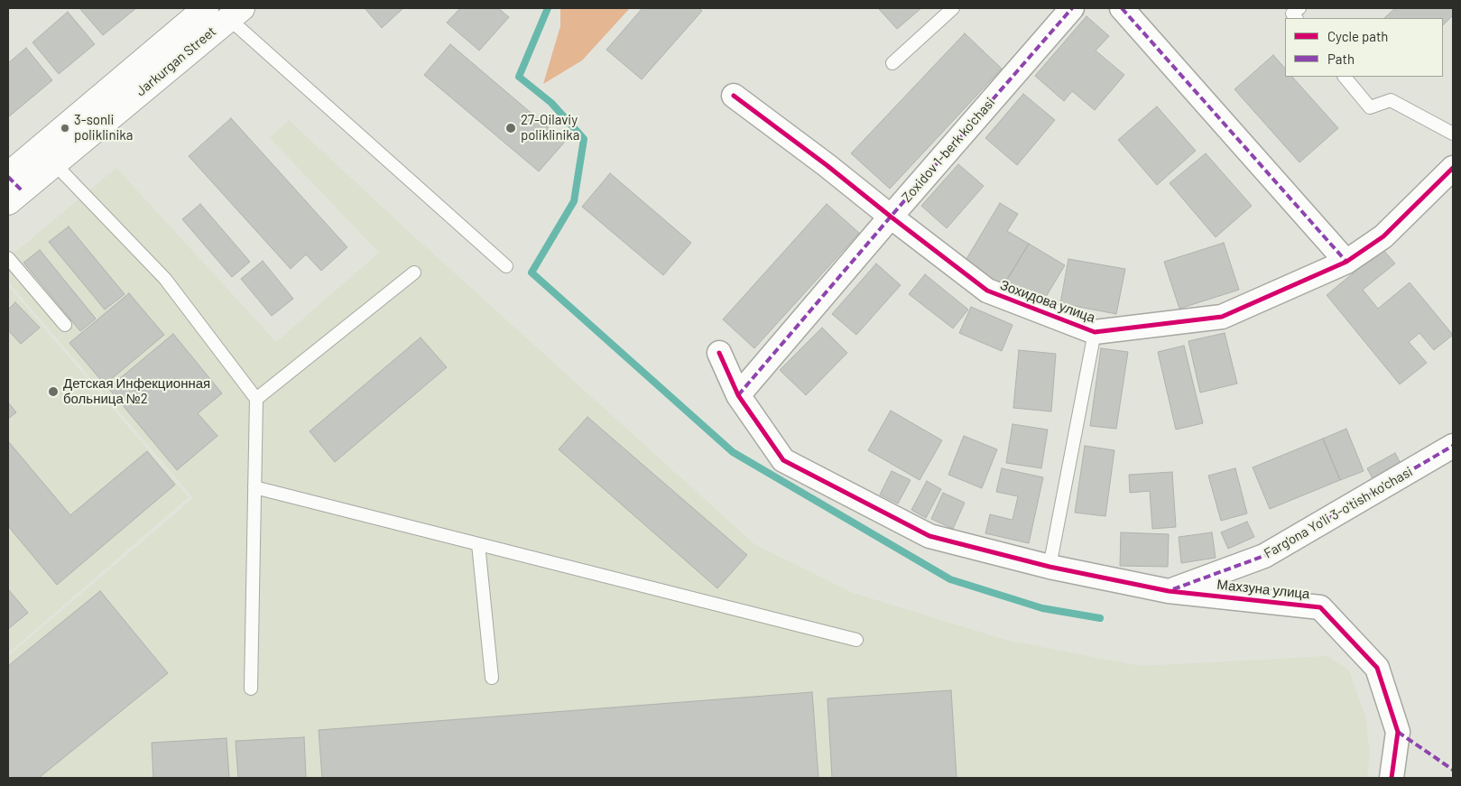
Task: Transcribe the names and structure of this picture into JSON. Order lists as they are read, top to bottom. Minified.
{"streets":{"main road":["Jarkurgan Street"],"street":["Zoxidov 1-berk ko'chasi","Зохидова улица","Farg'ona Yo'li 3-o'tish ko'chasi","Махзуна улица"]},"crossings":[["Zoxidov 1-berk ko'chasi","Зохидова улица"],["Zoxidov 1-berk ko'chasi","Махзуна улица"],["Farg'ona Yo'li 3-o'tish ko'chasi","Махзуна улица"]],"places":["3-sonli poliklinika","27-Oilaviy poliklinika","Детская Инфекционная больница №2"],"legend":["Cycle path","Path"]}
